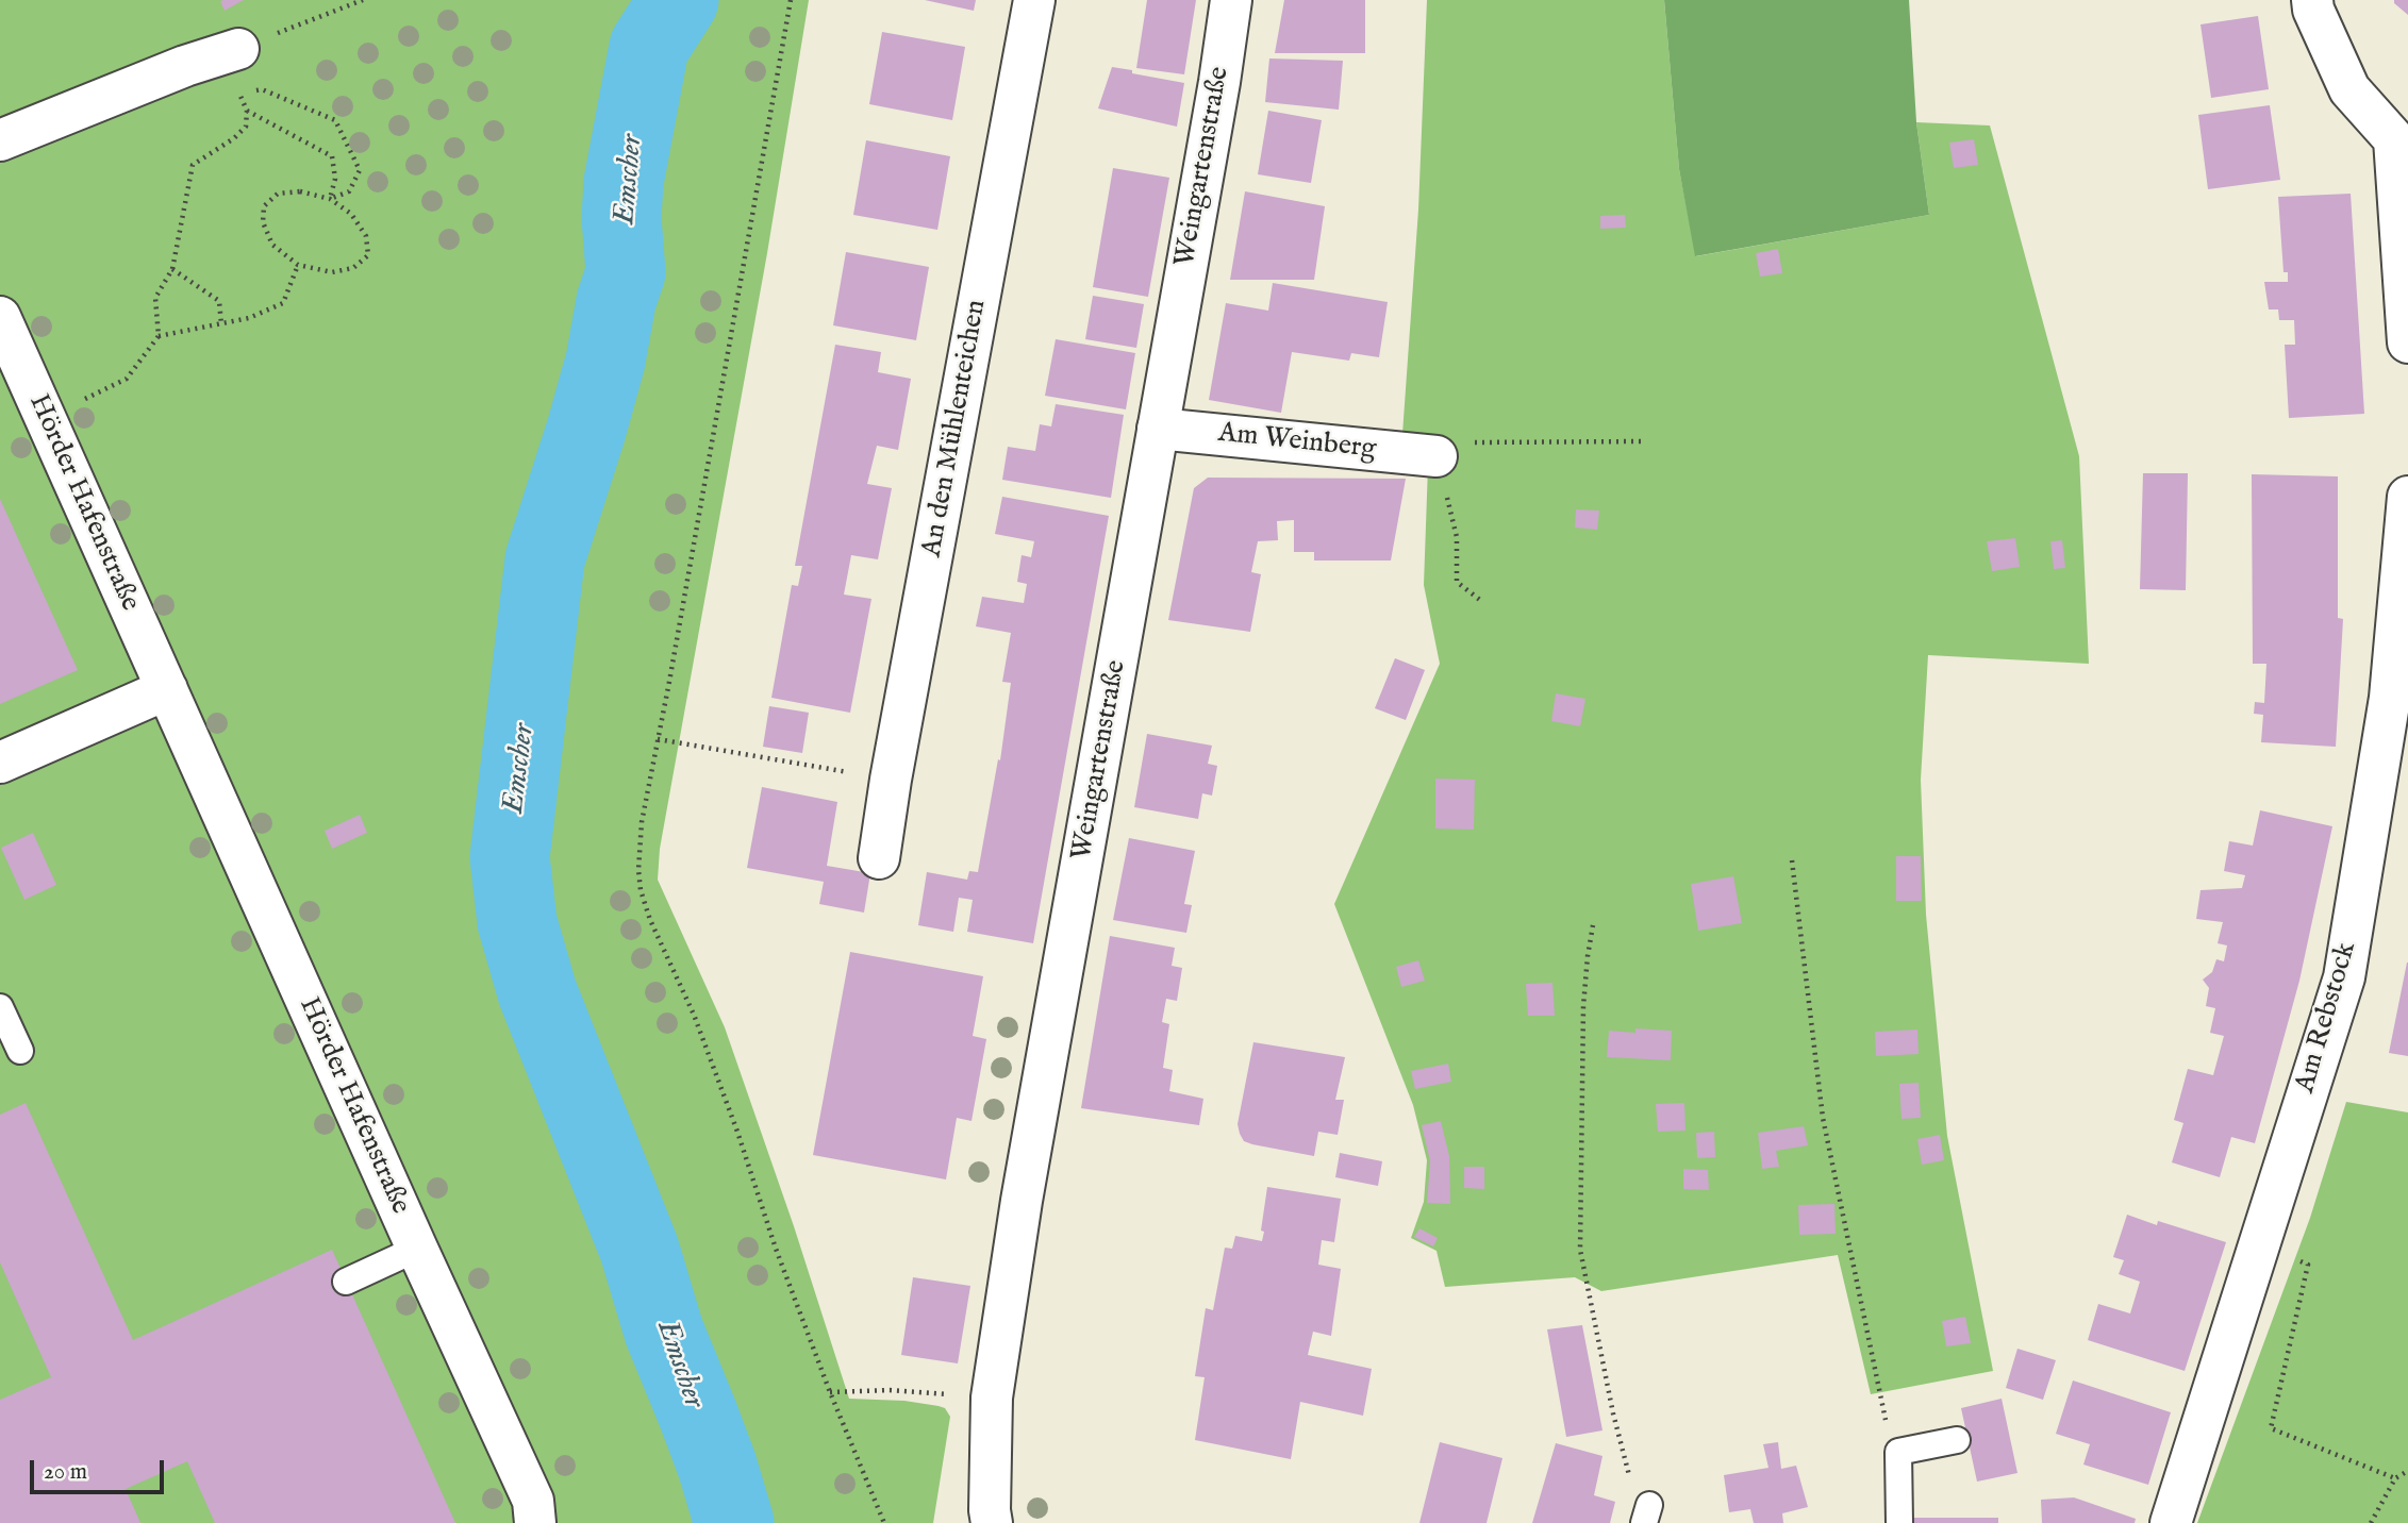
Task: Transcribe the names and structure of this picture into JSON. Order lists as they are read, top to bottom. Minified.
{"streets":{"street":["Weingartenstraße","An den Mühlenteichen","Am Weinberg","Hörder Hafenstraße","Am Rebstock"]},"crossings":[["Weingartenstraße","Am Weinberg"]],"water":["Emscher"],"scale_bar":"20 m"}
